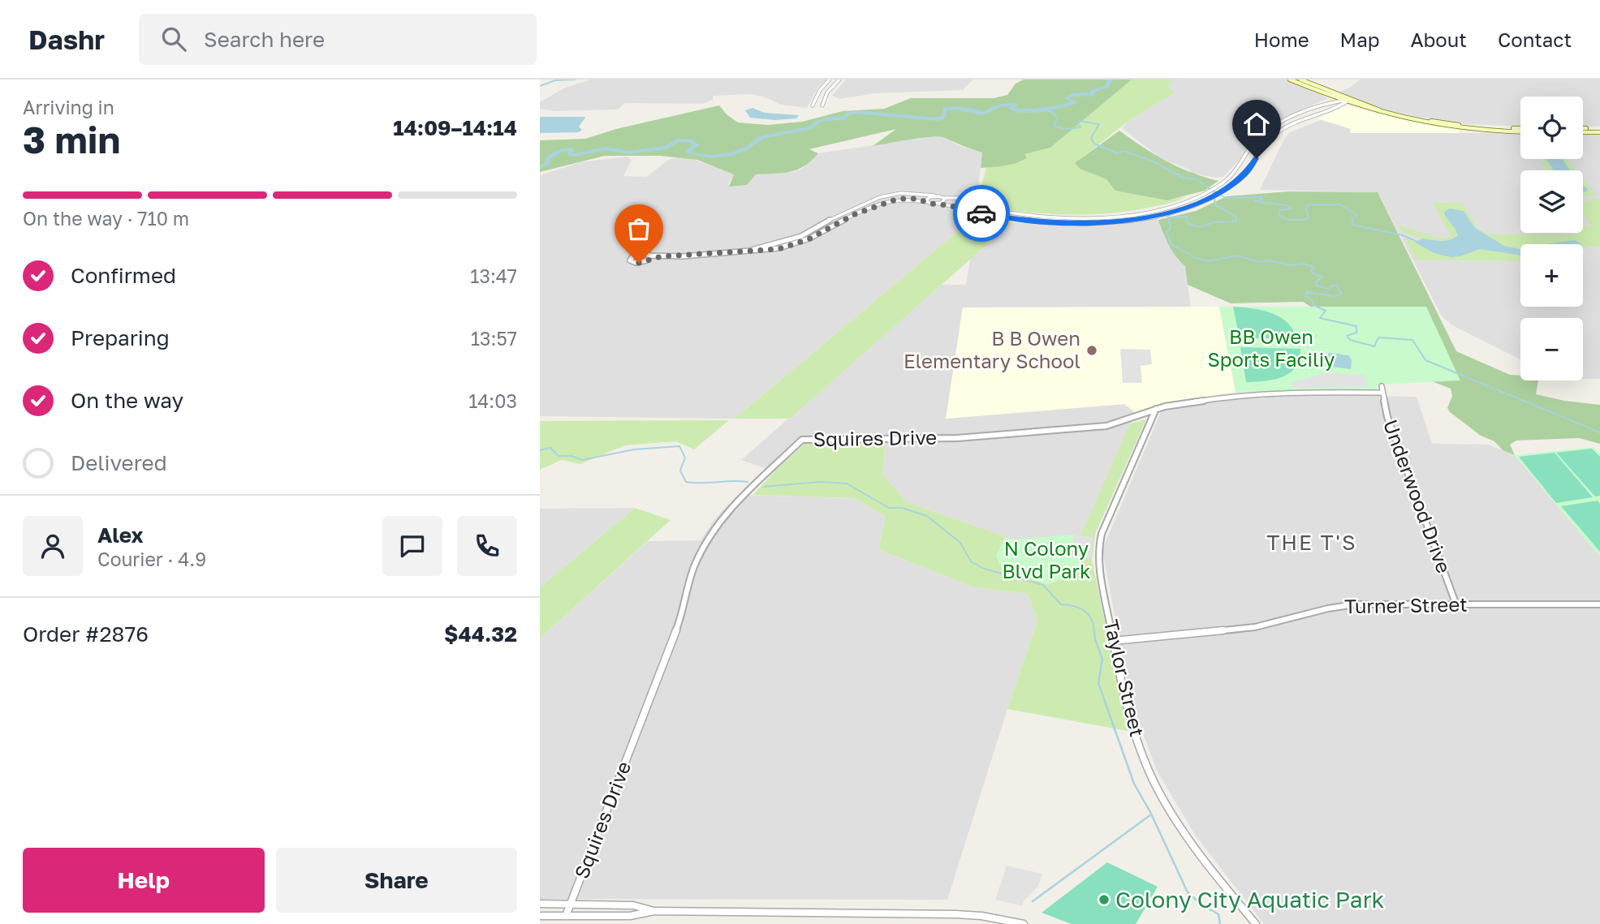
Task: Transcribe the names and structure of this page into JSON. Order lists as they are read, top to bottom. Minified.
{"streets":{"street":["Squires Drive","Underwood Drive","Turner Street","Taylor Street"]},"crossings":[["Squires Drive","Underwood Drive"],["Squires Drive","Taylor Street"],["Underwood Drive","Turner Street"],["Turner Street","Taylor Street"]],"districts":["THE T'S"],"parks":["BB Owen Sports Faciliy","N Colony Blvd Park"],"places":["B B Owen Elementary School","Colony City Aquatic Park"],"page":{"header":"Dashr","search":"Search here","nav":["Home","Map","About","Contact"],"heading":["3 min","Arriving in","14:09–14:14"],"panel":["Alex","Courier · 4.9","Order #2876","$44.32"],"map_buttons":["+","−"],"bar":"On the way · 710 m","list":[["Confirmed","13:47"],["Preparing","13:57"],["On the way","14:03"],"Delivered"],"buttons":["Help","Share"]}}
